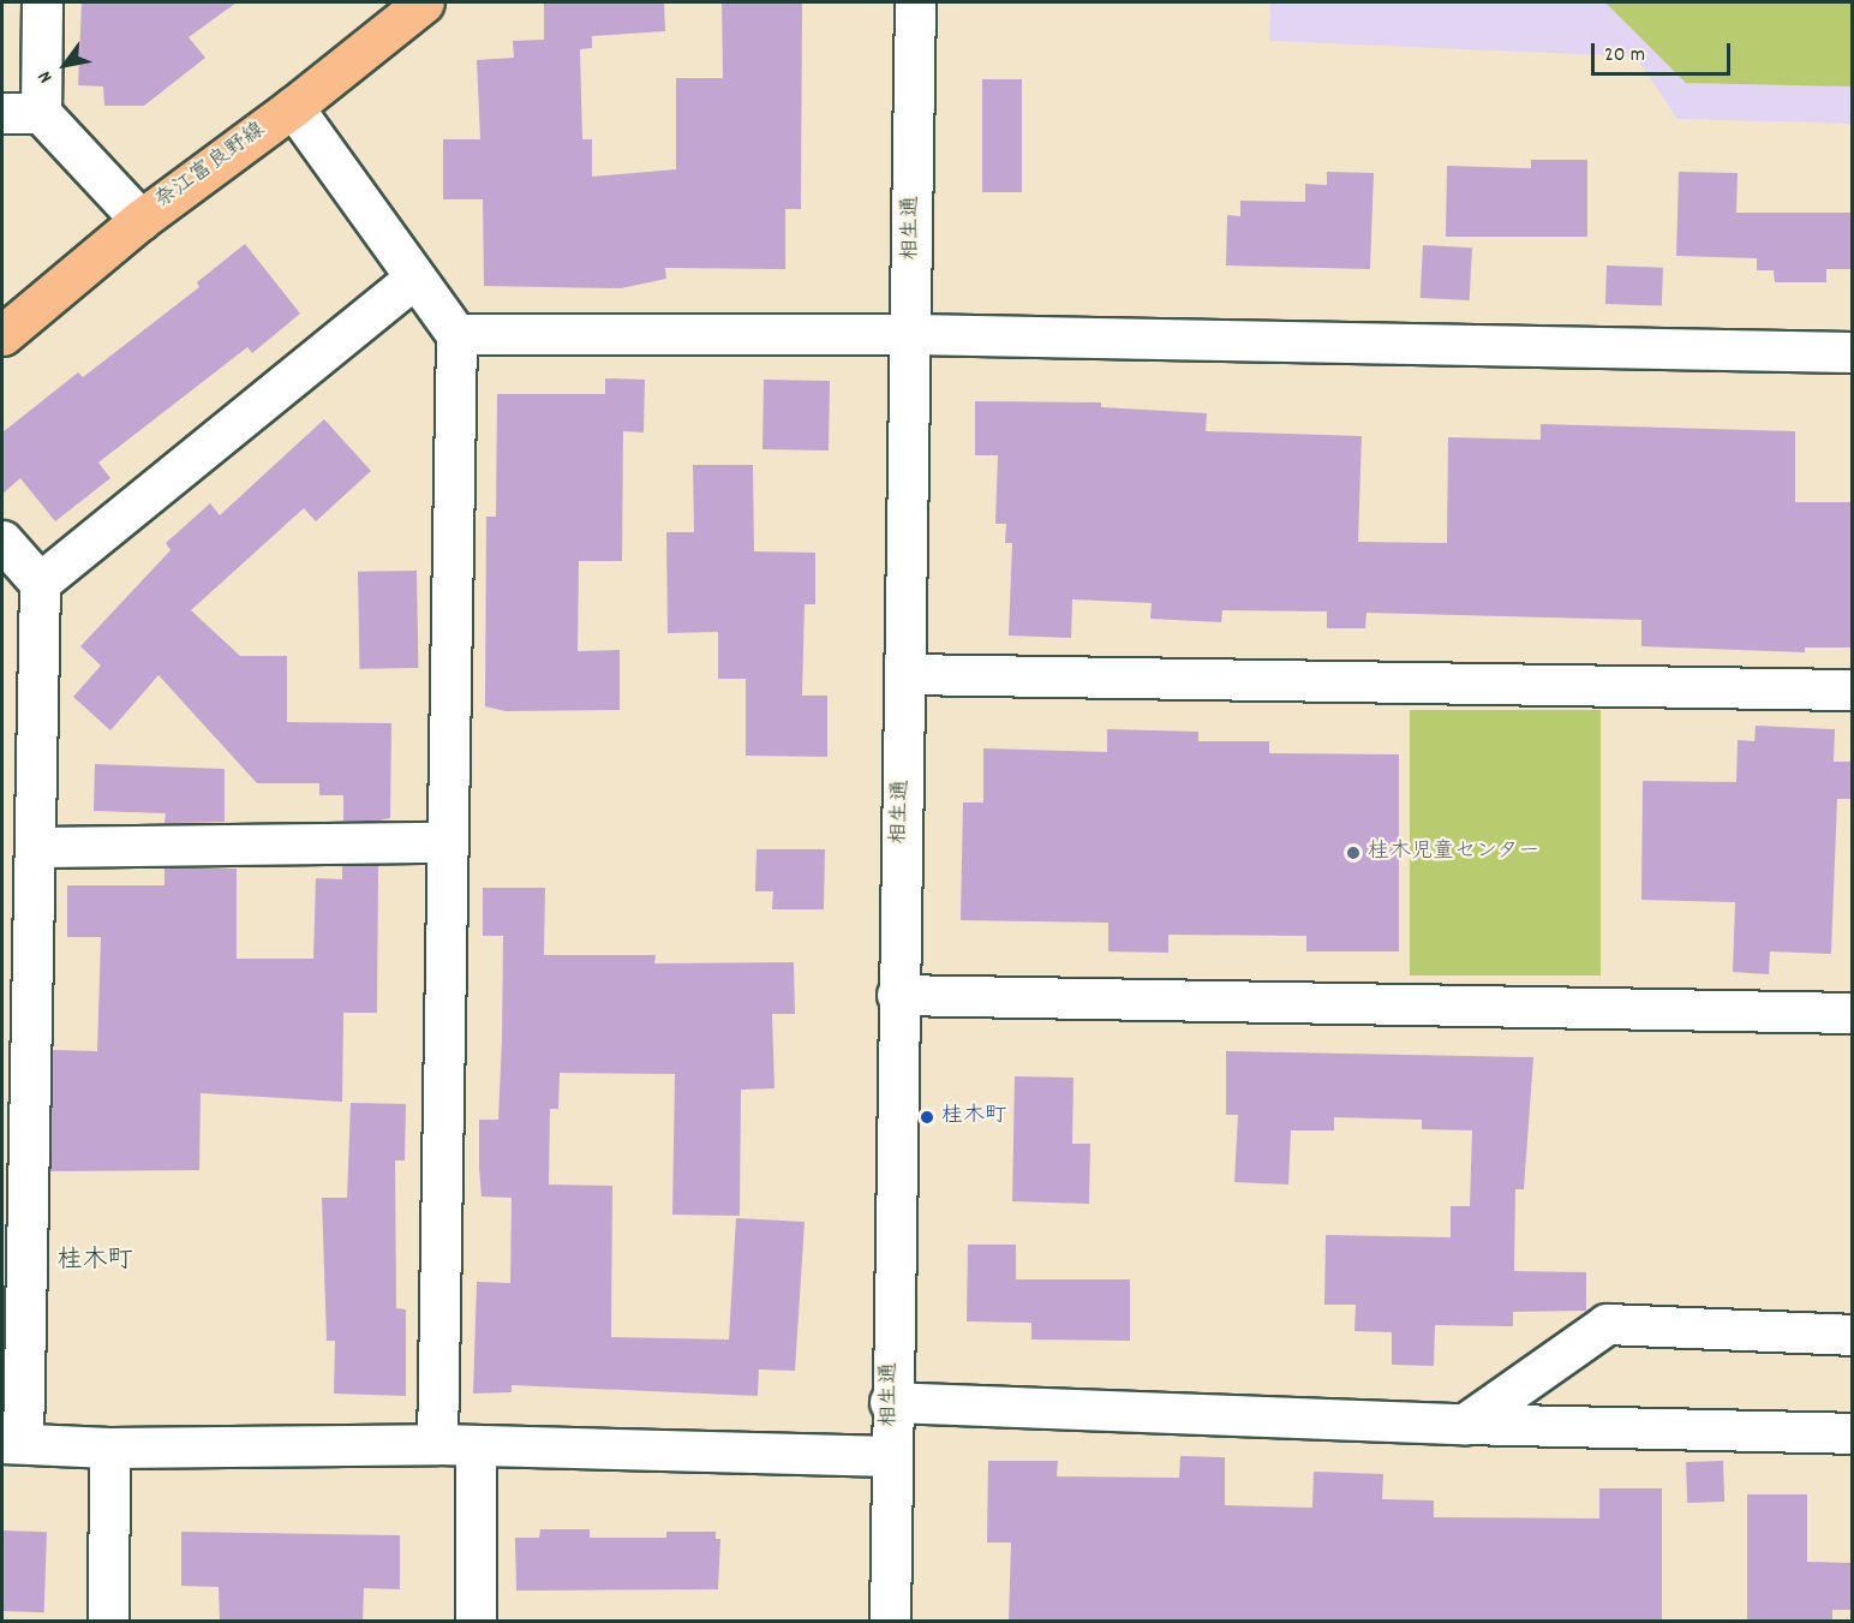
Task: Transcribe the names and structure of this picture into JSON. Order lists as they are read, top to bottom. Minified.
{"streets":{"main road":["奈江富良野線"],"street":["相生通"]},"districts":["桂木町"],"places":["桂木児童センター","桂木町"],"scale_bar":"20 m","north":"bottom left"}
